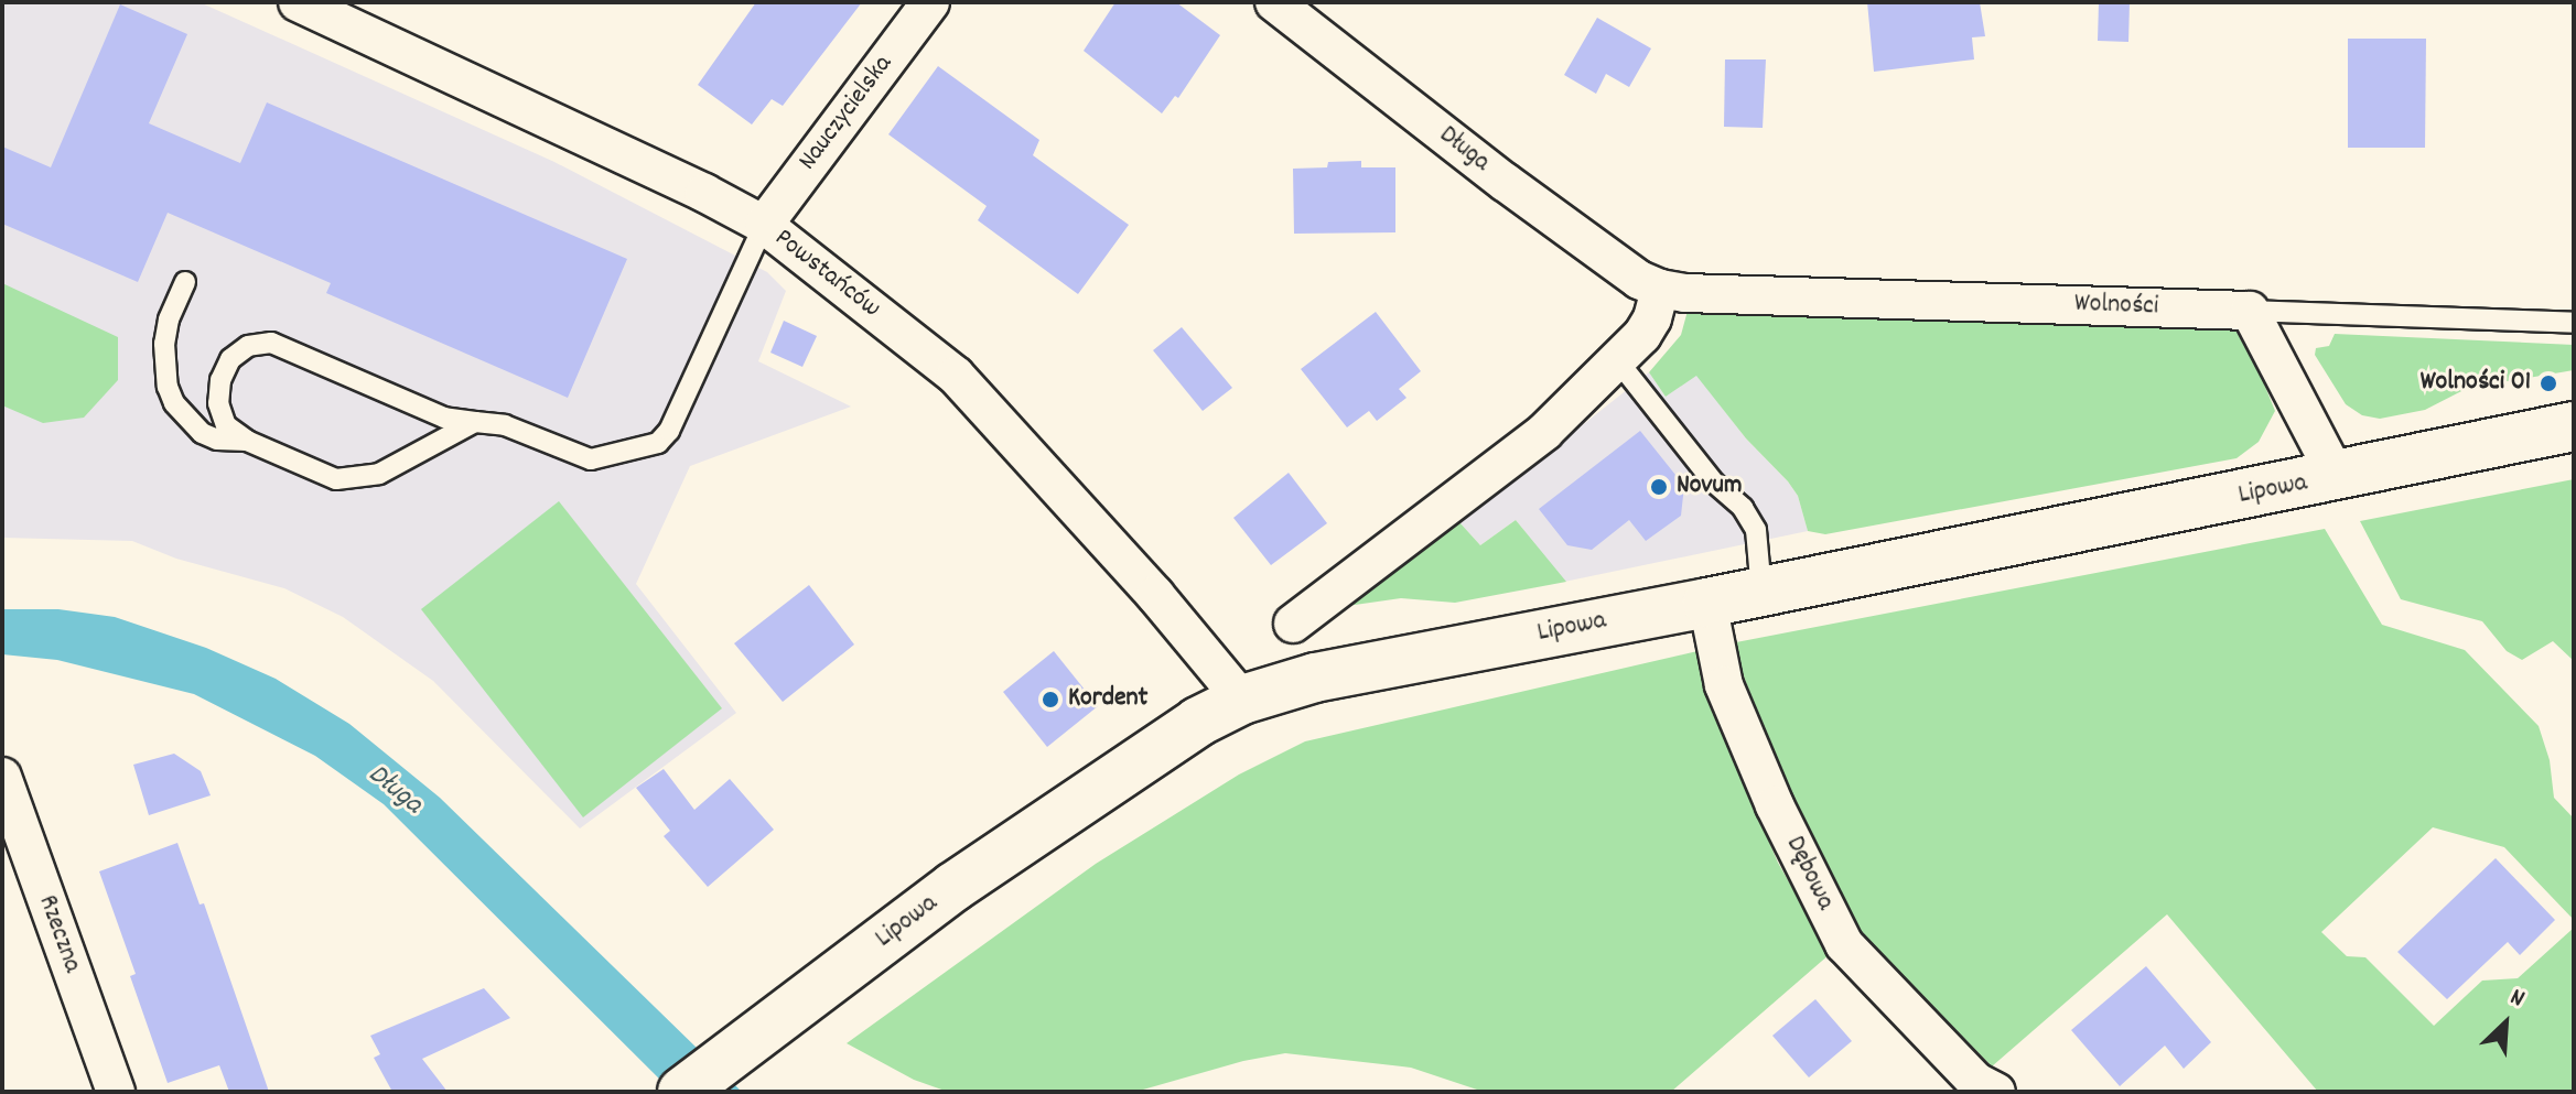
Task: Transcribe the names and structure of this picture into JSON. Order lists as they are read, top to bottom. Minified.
{"streets":{"street":["Nauczycielska","Długa","Powstańców","Wolności","Lipowa","Dębowa","Rzeczna"]},"crossings":[["Nauczycielska","Powstańców"],["Długa","Wolności"],["Powstańców","Lipowa"],["Lipowa","Dębowa"]],"water":["Długa"],"places":["Wolności 01","Novum","Kordent"],"north":"top right"}
